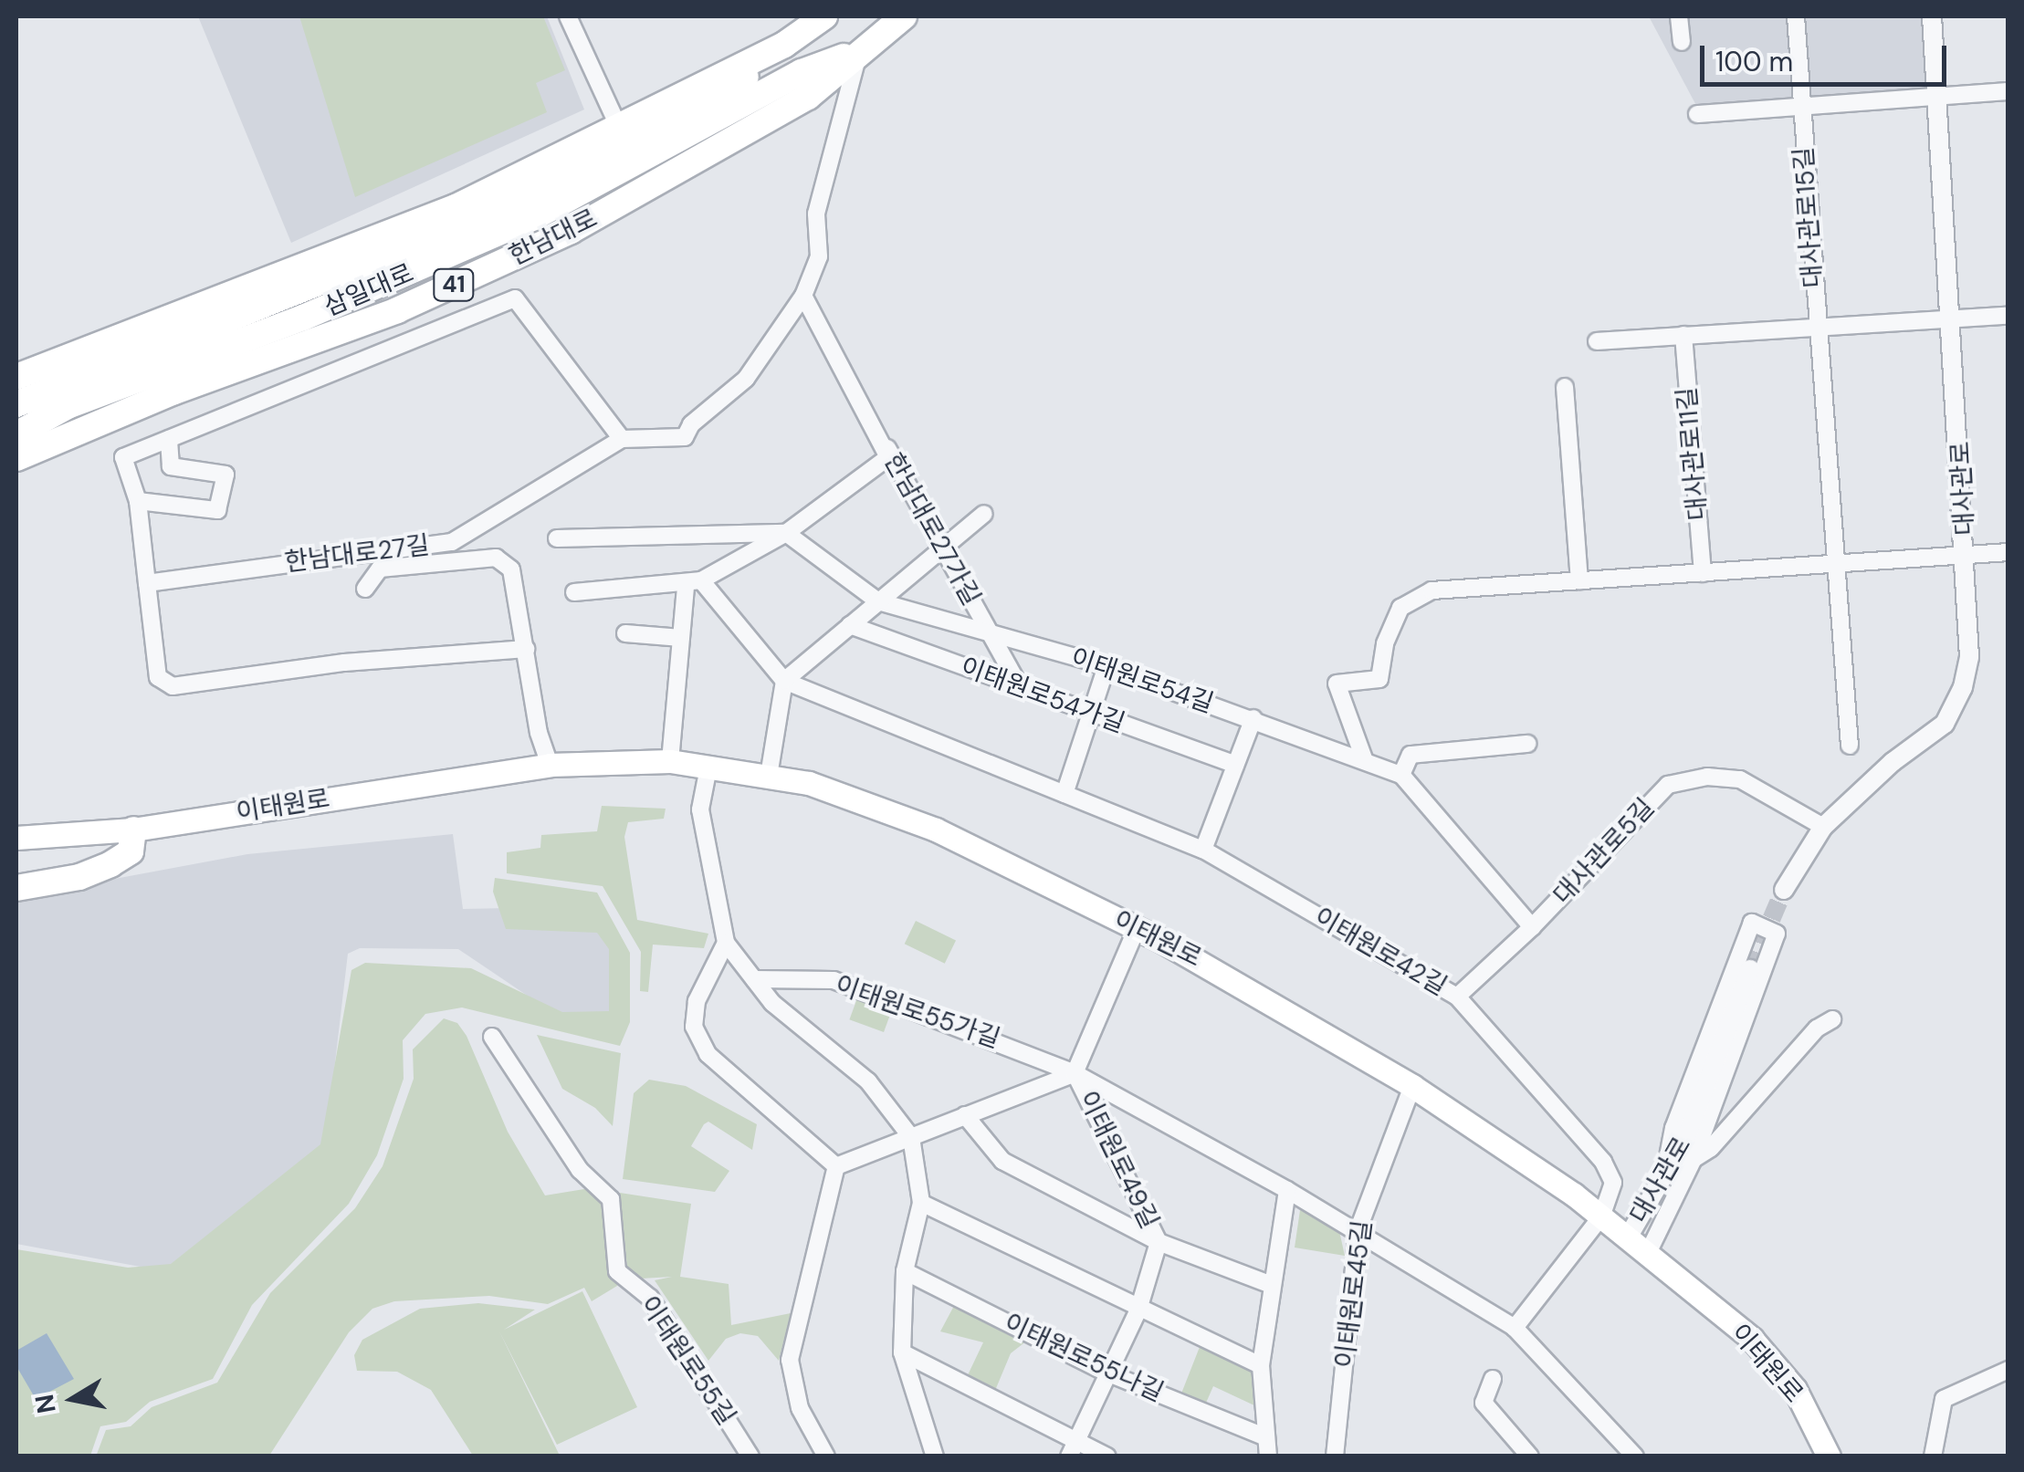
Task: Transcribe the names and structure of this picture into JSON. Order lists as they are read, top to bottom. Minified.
{"streets":{"main road":["한남대로","41","삼일대로","이태원로"],"street":["대사관로15길","대사관로11길","대사관로","한남대로27가길","한남대로27길","이태원로54길","이태원로54가길","대사관로5길","이태원로42길","이태원로55가길","이태원로49길","이태원로45길","이태원로55나길","이태원로55길"]},"crossings":[["한남대로","삼일대로"],["대사관로","이태원로"],["대사관로","대사관로5길"],["한남대로27가길","이태원로54길"],["한남대로27가길","이태원로54가길"],["이태원로54길","대사관로5길"],["이태원로","이태원로42길"],["이태원로","이태원로49길"],["이태원로","이태원로45길"],["대사관로5길","이태원로42길"],["이태원로55가길","이태원로49길"],["이태원로55가길","이태원로45길"],["이태원로49길","이태원로55나길"]],"scale_bar":"100 m","north":"left"}
